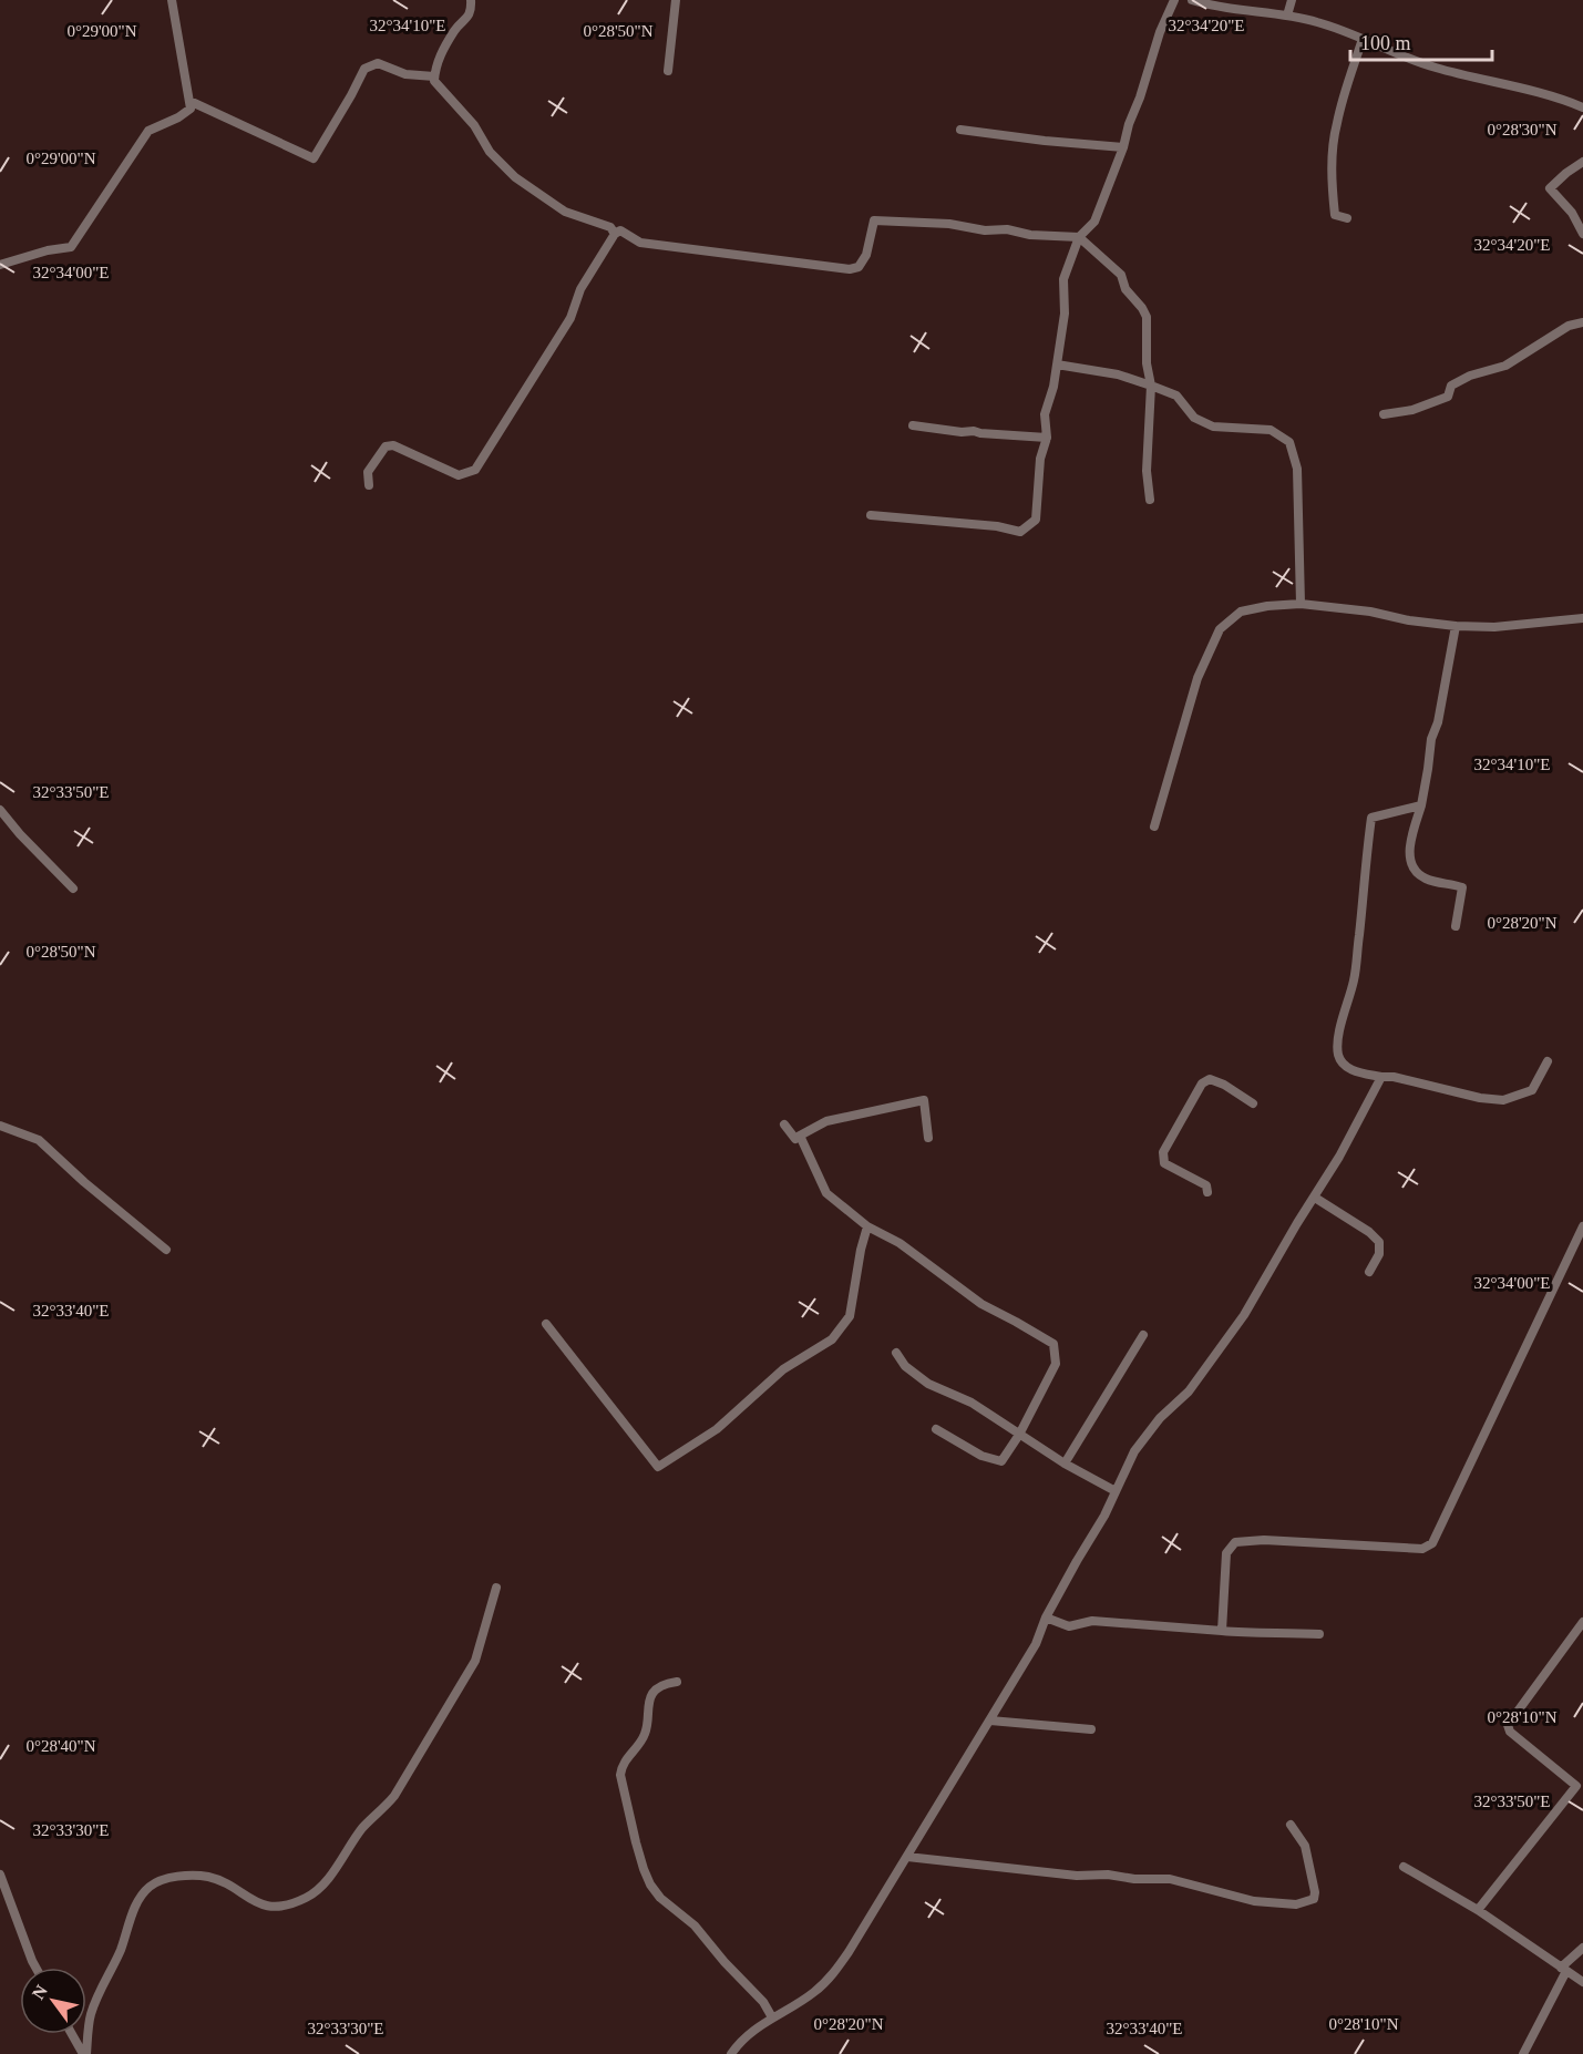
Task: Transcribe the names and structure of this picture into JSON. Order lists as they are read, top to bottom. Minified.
{"scale_bar":"100 m","north":"top left","coordinates":["32°34'10\"E","32°34'20\"E","0°29'00\"N","0°28'50\"N","0°28'30\"N","32°34'00\"E","32°33'50\"E","0°28'20\"N","32°33'40\"E","0°28'10\"N","0°28'40\"N","32°33'30\"E"]}
